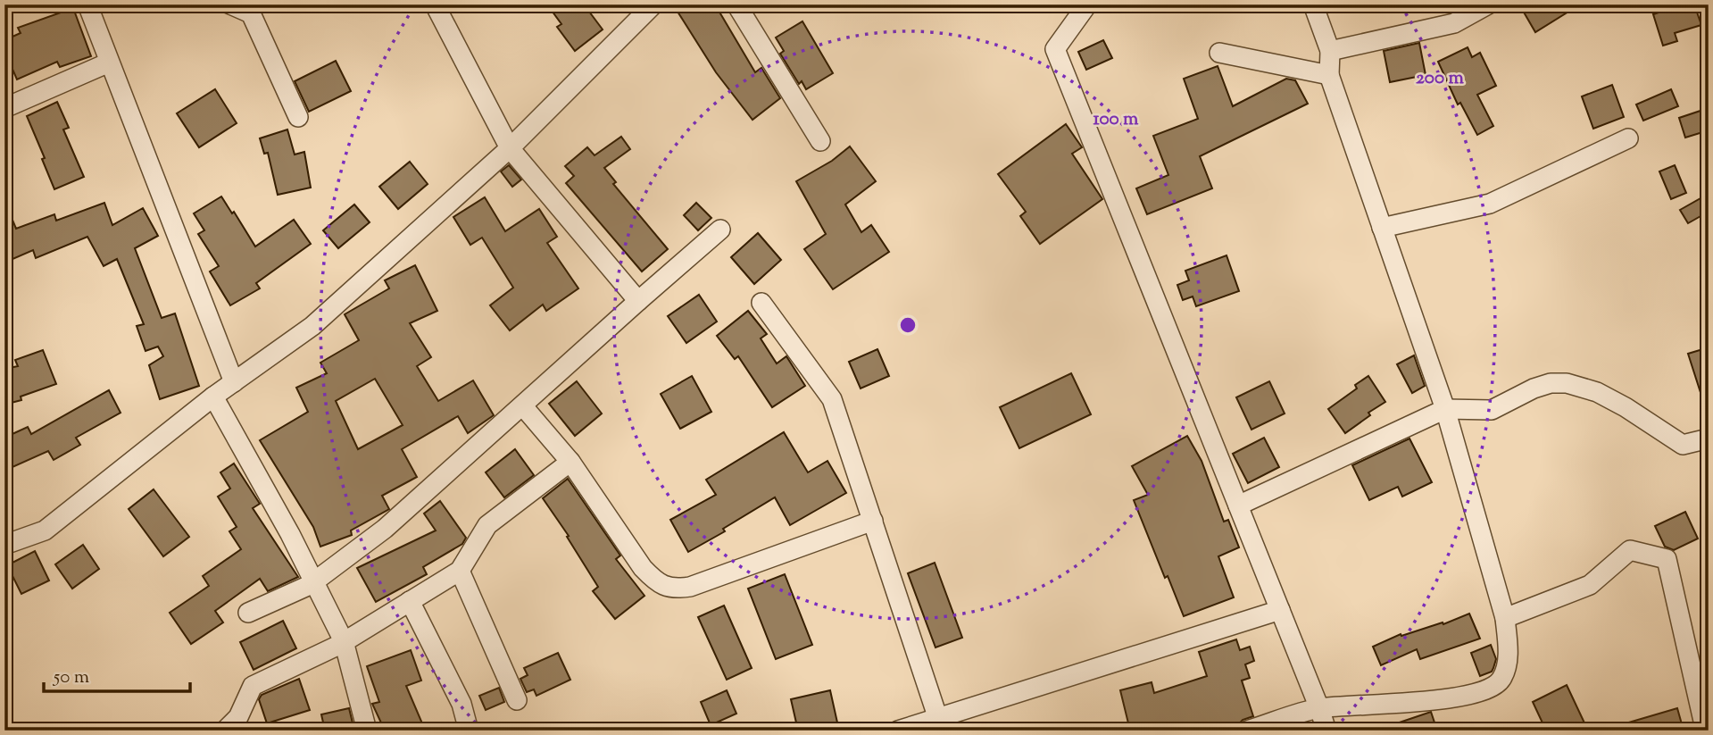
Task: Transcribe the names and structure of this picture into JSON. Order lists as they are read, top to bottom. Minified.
{"scale_bar":"50 m","rings":["200 m","100 m"]}
